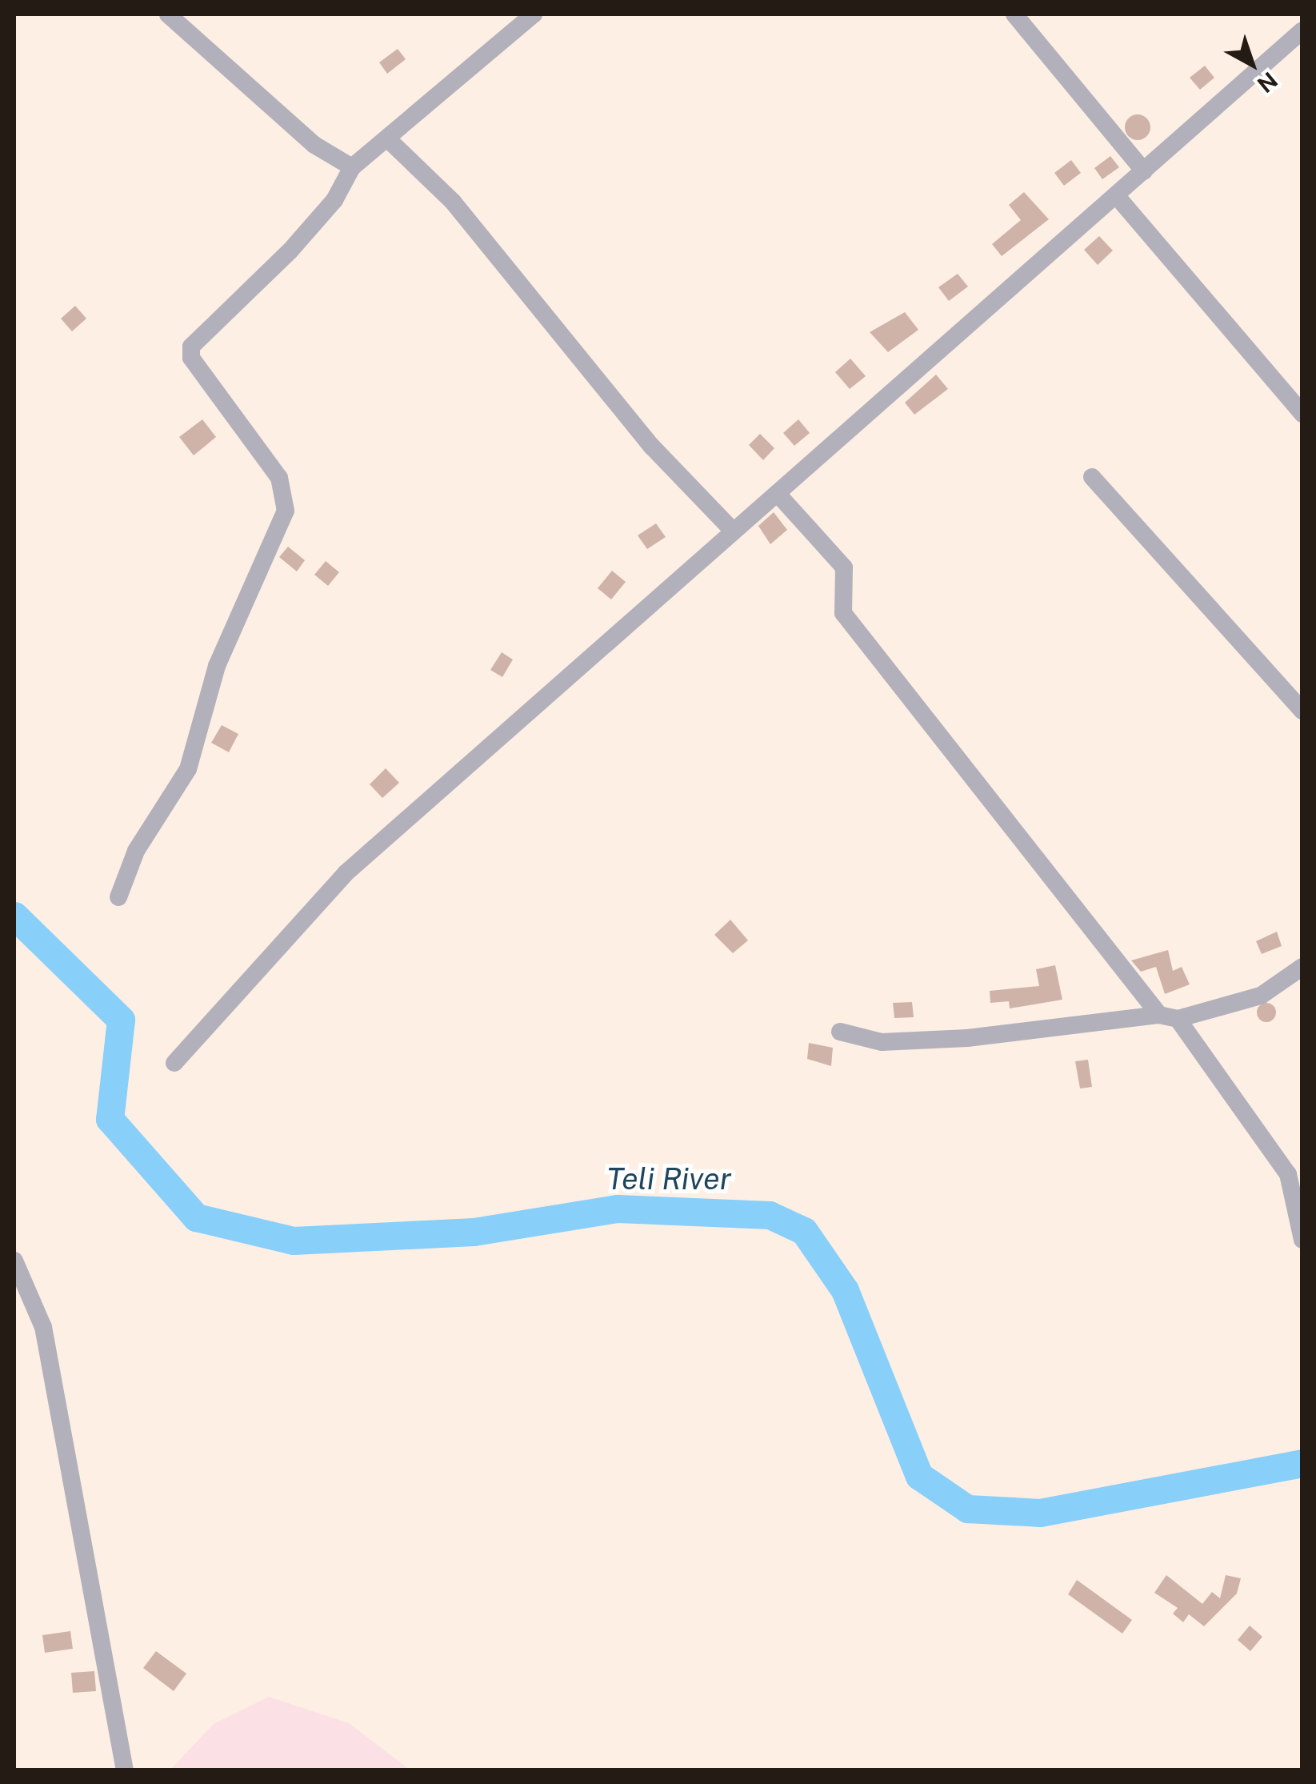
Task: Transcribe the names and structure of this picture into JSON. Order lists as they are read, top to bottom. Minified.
{"water":["Teli River"],"north":"bottom right"}
